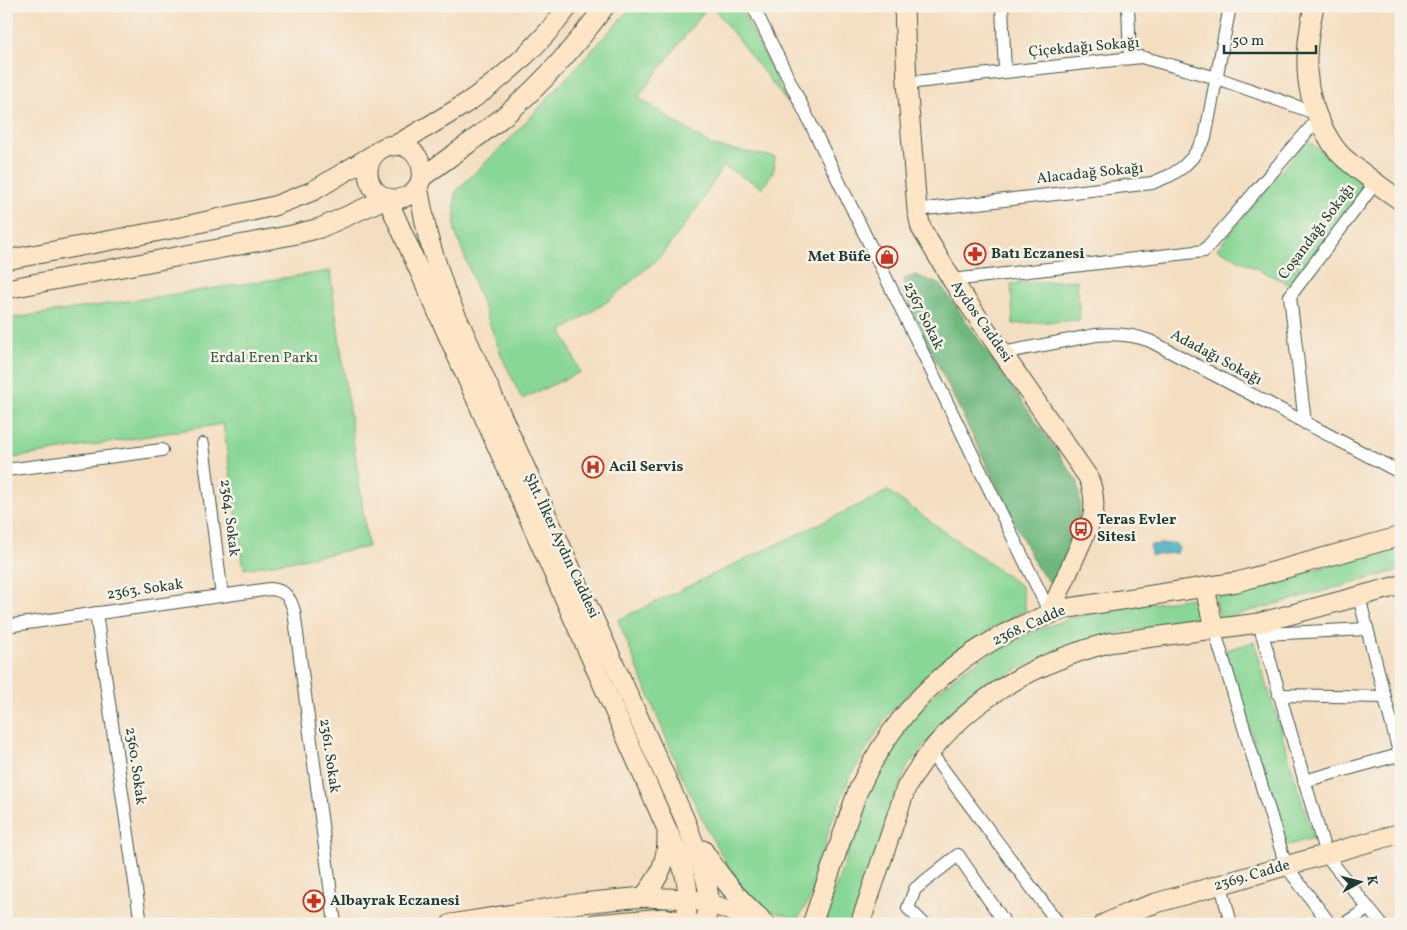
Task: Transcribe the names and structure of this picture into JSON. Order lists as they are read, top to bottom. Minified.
{"streets":{"main road":["Aydos Caddesi","Şht. İlker Aydın Caddesi","2368. Cadde","2369. Cadde"],"street":["Çiçekdağı Sokağı","Alacadağ Sokağı","Coşandağı Sokağı","2367 Sokak","Adadağı Sokağı","2364. Sokak","2363. Sokak","2361. Sokak","2360. Sokak"]},"crossings":[["Çiçekdağı Sokağı","Alacadağ Sokağı"],["Çiçekdağı Sokağı","Aydos Caddesi"],["Alacadağ Sokağı","Aydos Caddesi"],["Coşandağı Sokağı","Adadağı Sokağı"],["2367 Sokak","Aydos Caddesi"],["2367 Sokak","2368. Cadde"],["Aydos Caddesi","Adadağı Sokağı"],["Aydos Caddesi","2368. Cadde"],["2364. Sokak","2363. Sokak"],["2363. Sokak","2361. Sokak"],["2363. Sokak","2360. Sokak"]],"parks":["Erdal Eren Parkı"],"places":{"pharmacy":["Batı Eczanesi","Albayrak Eczanesi"],"shop":["Met Büfe"],"hospital":["Acil Servis"],"bus stop":["Teras Evler Sitesi"]},"scale_bar":"50 m","north":"right"}
